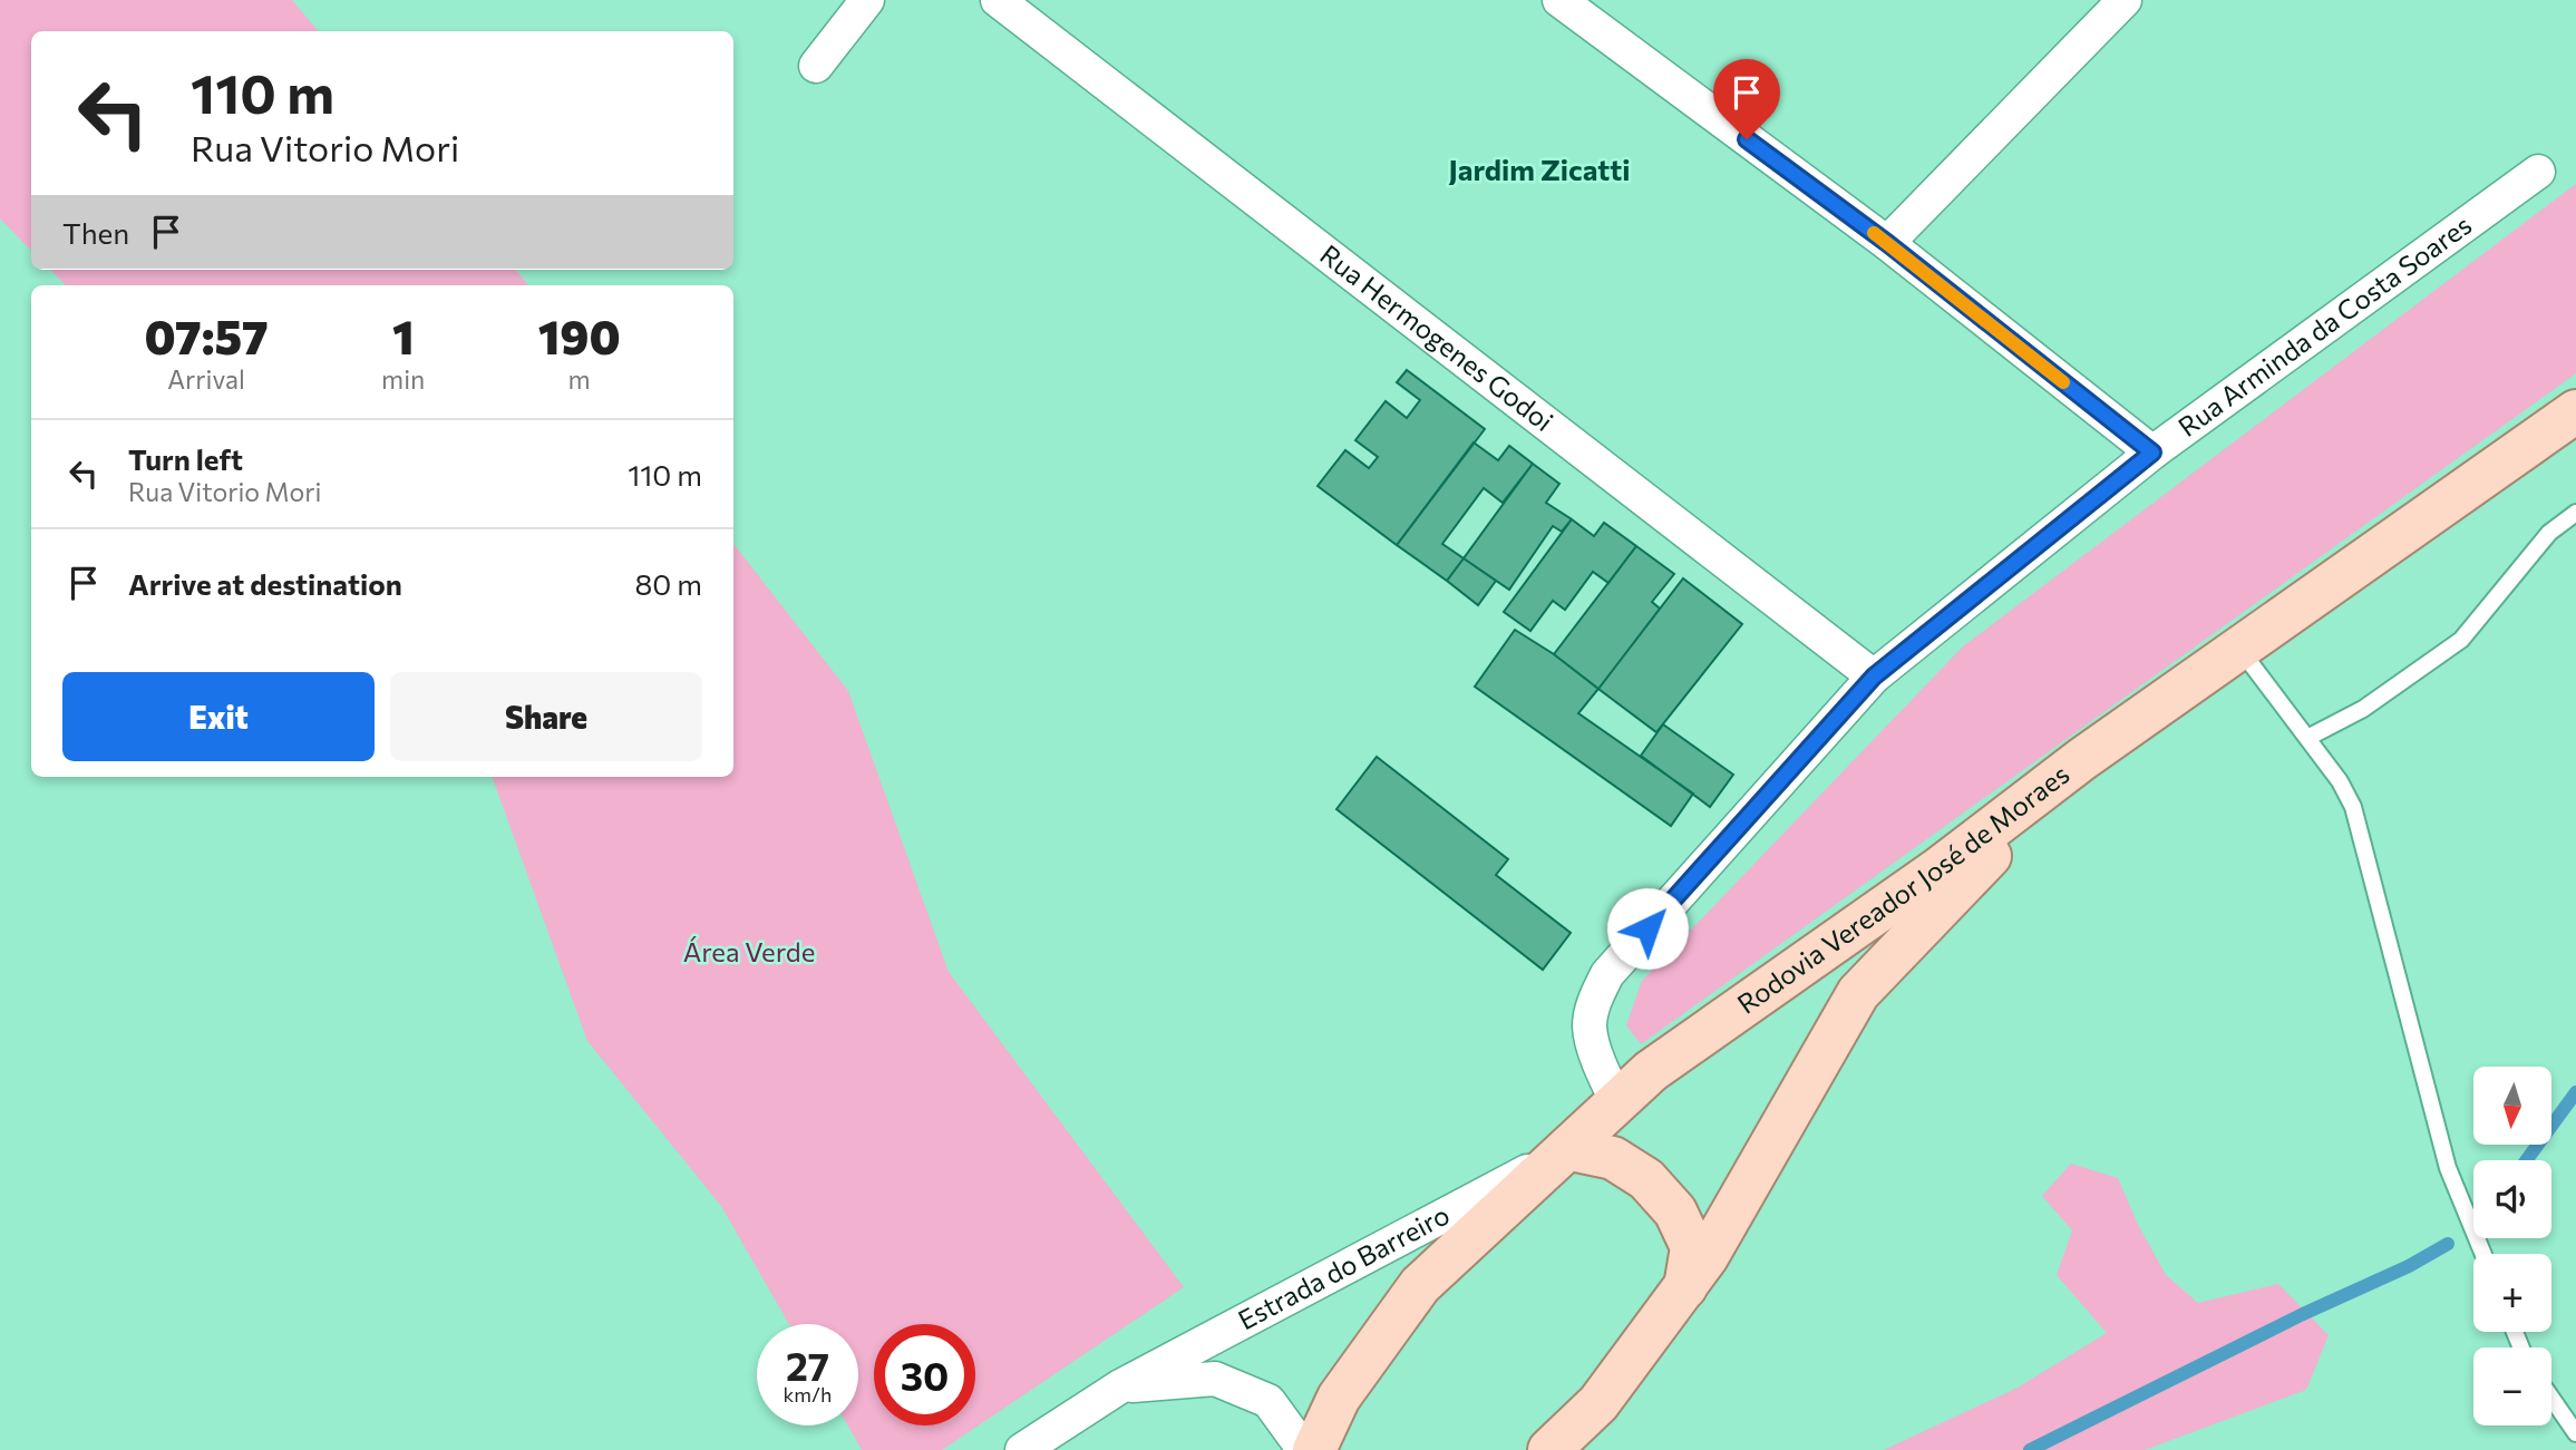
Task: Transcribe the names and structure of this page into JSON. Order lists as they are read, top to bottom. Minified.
{"streets":{"main road":["Rodovia Vereador José de Moraes"],"street":["Rua Arminda da Costa Soares","Rua Hermogenes Godoi","Estrada do Barreiro"]},"crossings":[["Rua Arminda da Costa Soares","Rua Hermogenes Godoi"],["Rua Arminda da Costa Soares","Rodovia Vereador José de Moraes"],["Rodovia Vereador José de Moraes","Estrada do Barreiro"]],"districts":["Jardim Zicatti"],"parks":["Área Verde"],"north":"bottom","page":{"turn":["110 m","Rua Vitorio Mori"],"then":"Then","eta":["07:57","Arrival","1","min","190","m"],"list":[{"name":"Turn left","note":"Rua Vitorio Mori","value":"110 m"},{"name":"Arrive at destination","value":"80 m"}],"buttons":["Exit","Share"],"map_buttons":["+","−"],"speed":"27 km/h","limit":"30"}}
